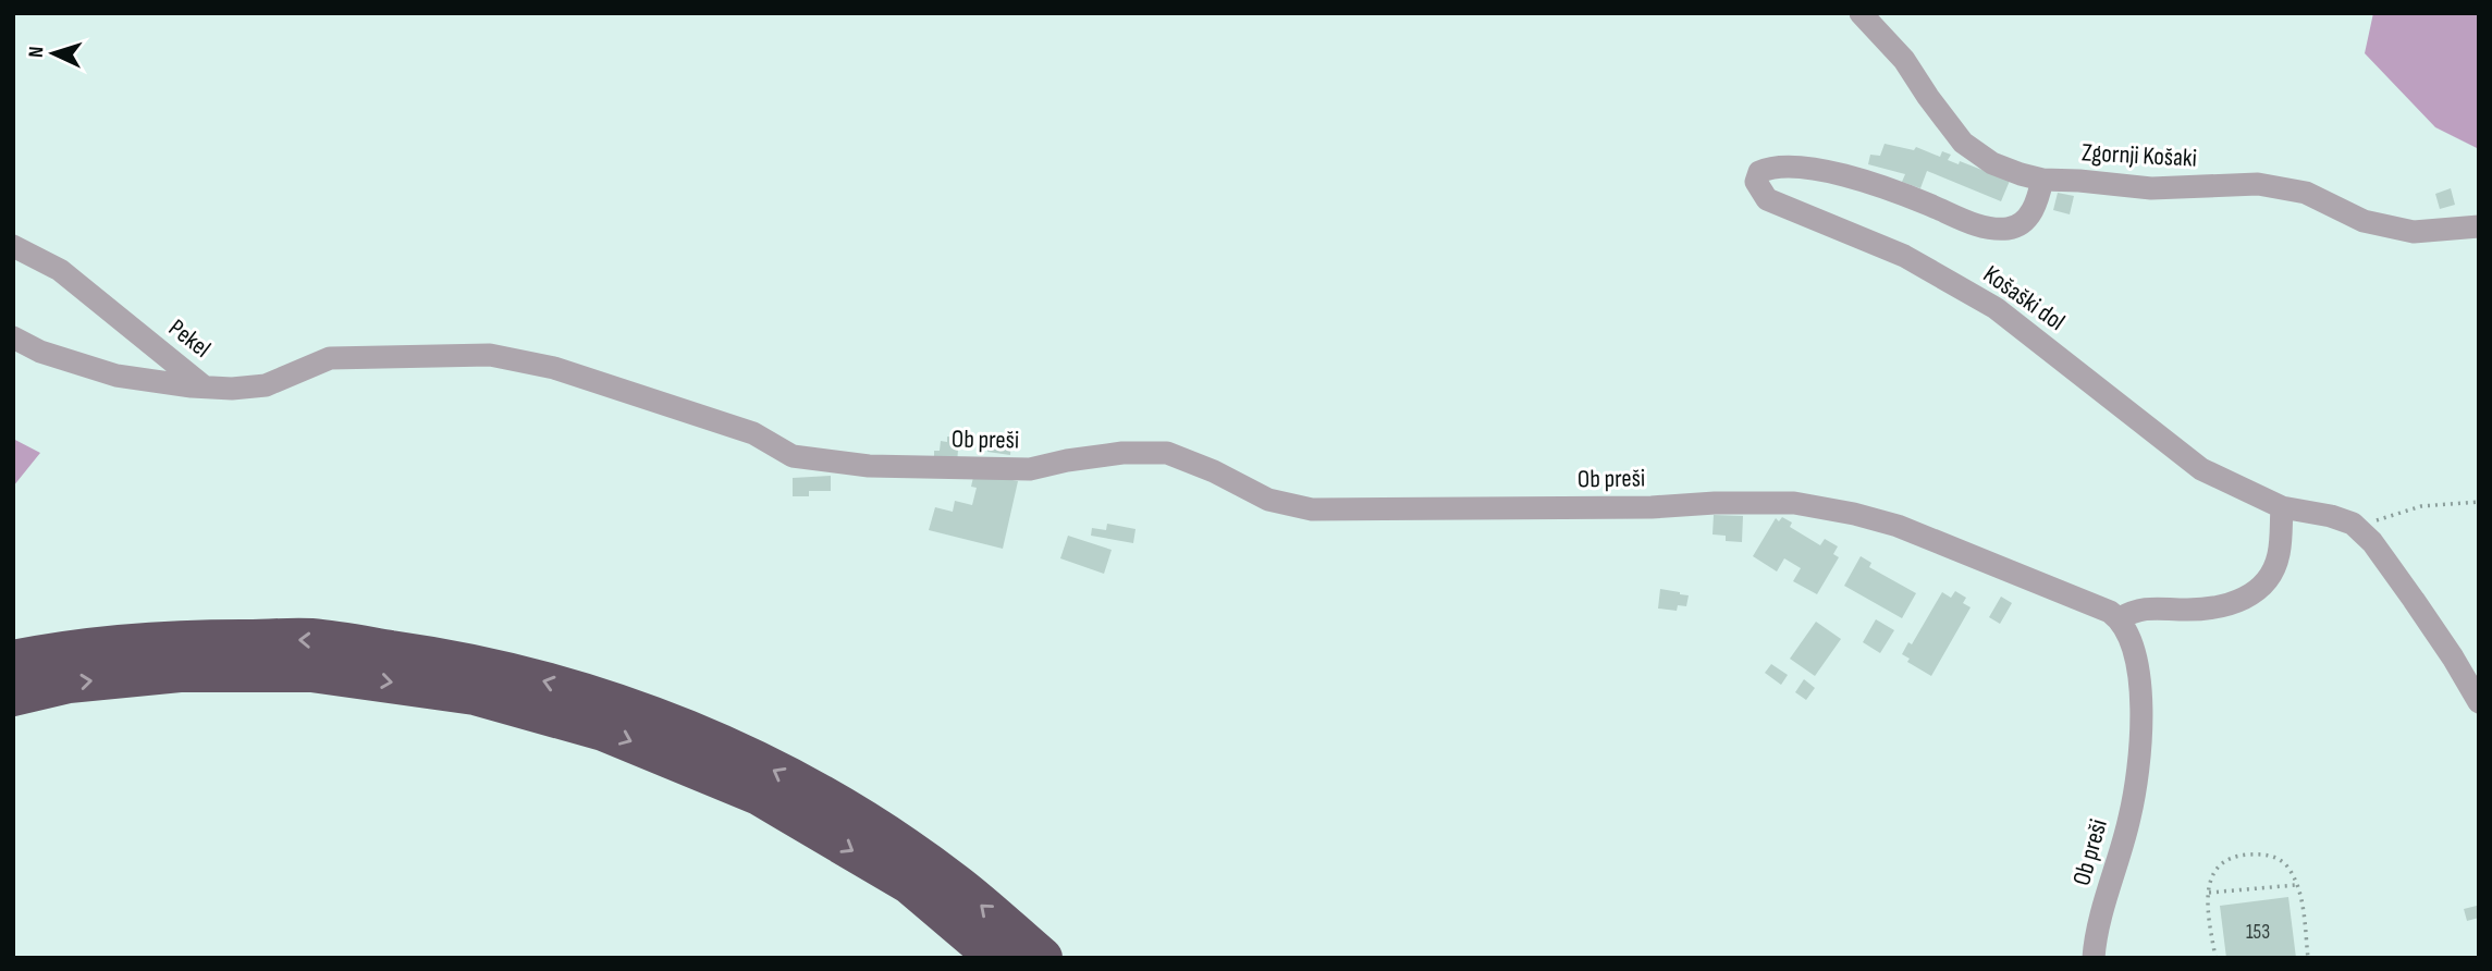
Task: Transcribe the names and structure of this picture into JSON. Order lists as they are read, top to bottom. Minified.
{"streets":{"street":["Zgornji Košaki","Košaški dol","Pekel","Ob preši"]},"crossings":[["Zgornji Košaki","Košaški dol"],["Pekel","Ob preši"]],"house_numbers":["153"],"north":"left"}
